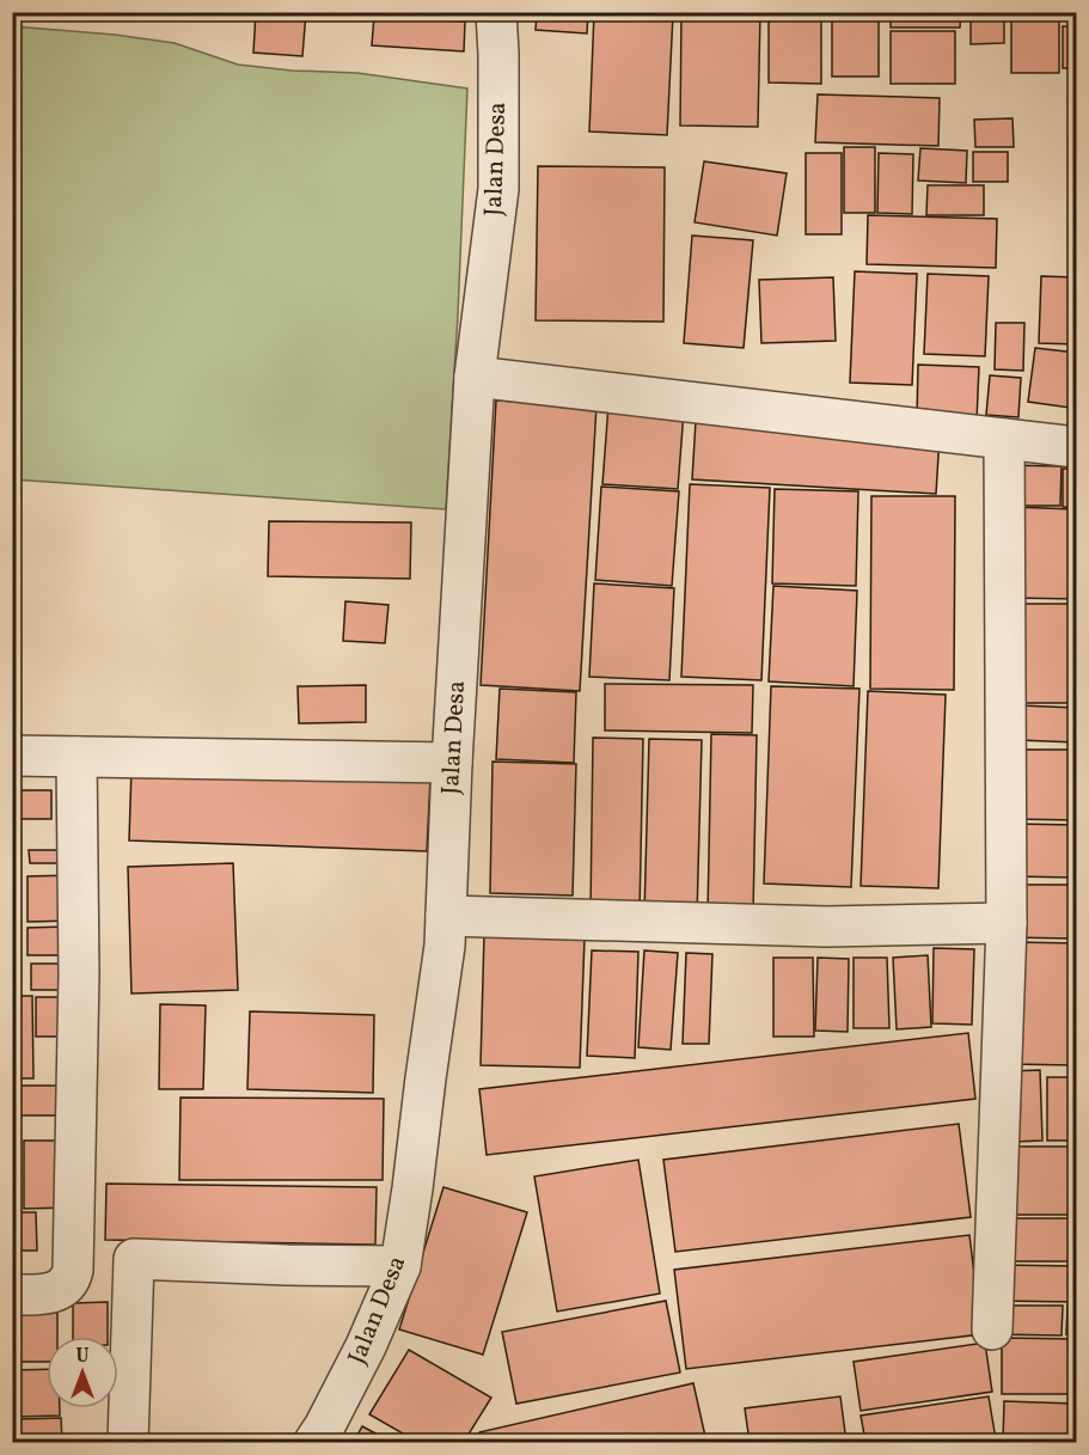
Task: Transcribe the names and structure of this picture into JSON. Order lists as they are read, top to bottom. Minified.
{"streets":{"street":["Jalan Desa"]},"north":"top"}
